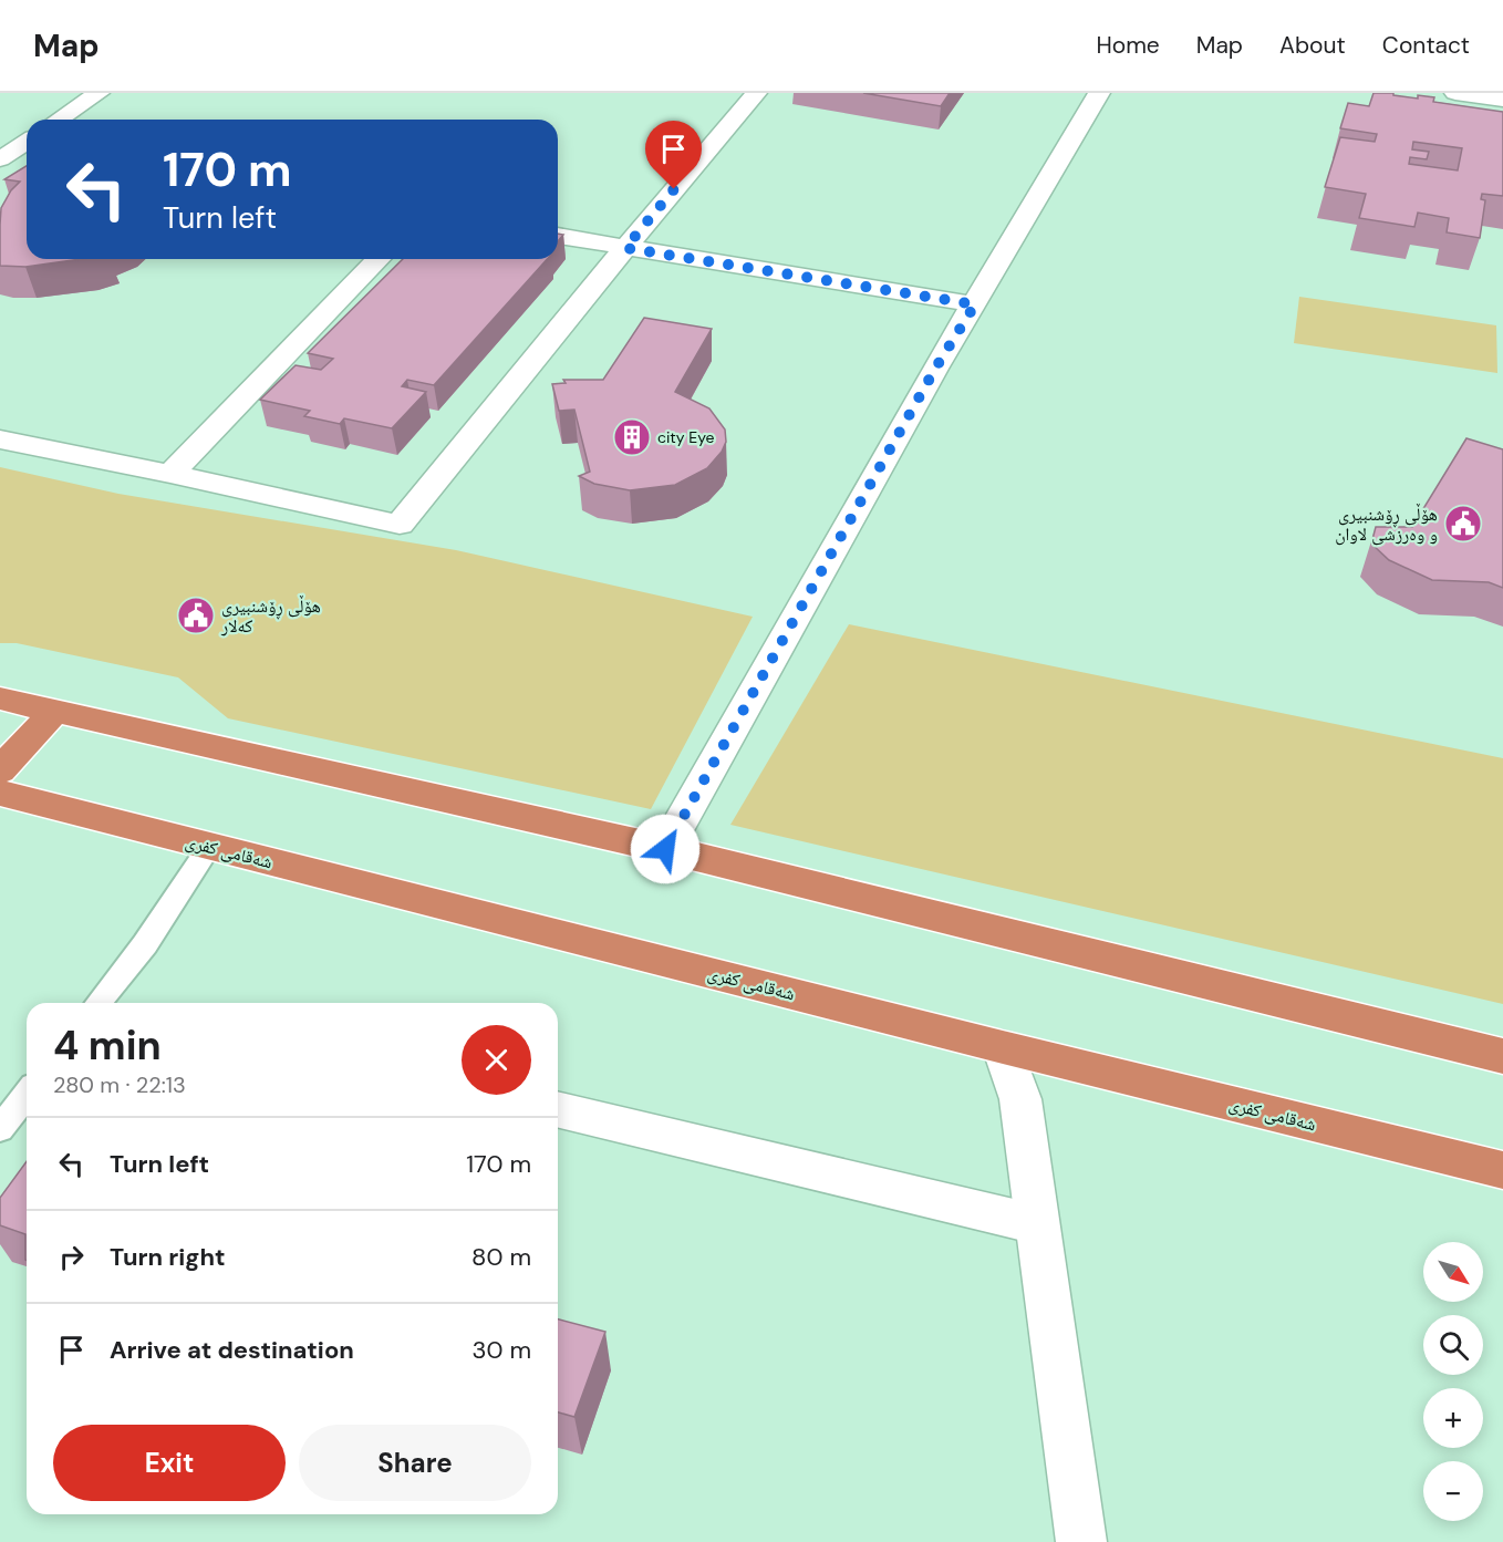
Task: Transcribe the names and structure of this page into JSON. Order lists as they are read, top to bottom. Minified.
{"streets":{"highway":["شەقامی کفری"]},"places":{"building":["city Eye"],"public building":["هۆڵی ڕۆشنبیری و وەرزشی لاوان","هۆڵی ڕۆشنبیری کەلار"]},"north":"bottom right","page":{"header":"Map","nav":["Home","Map","About","Contact"],"turn":["170 m","Turn left"],"heading":["4 min","280 m · 22:13"],"list":[{"name":"Turn left","value":"170 m"},{"name":"Turn right","value":"80 m"},{"name":"Arrive at destination","value":"30 m"}],"map_buttons":["+","−"],"buttons":["Exit","Share"]}}
